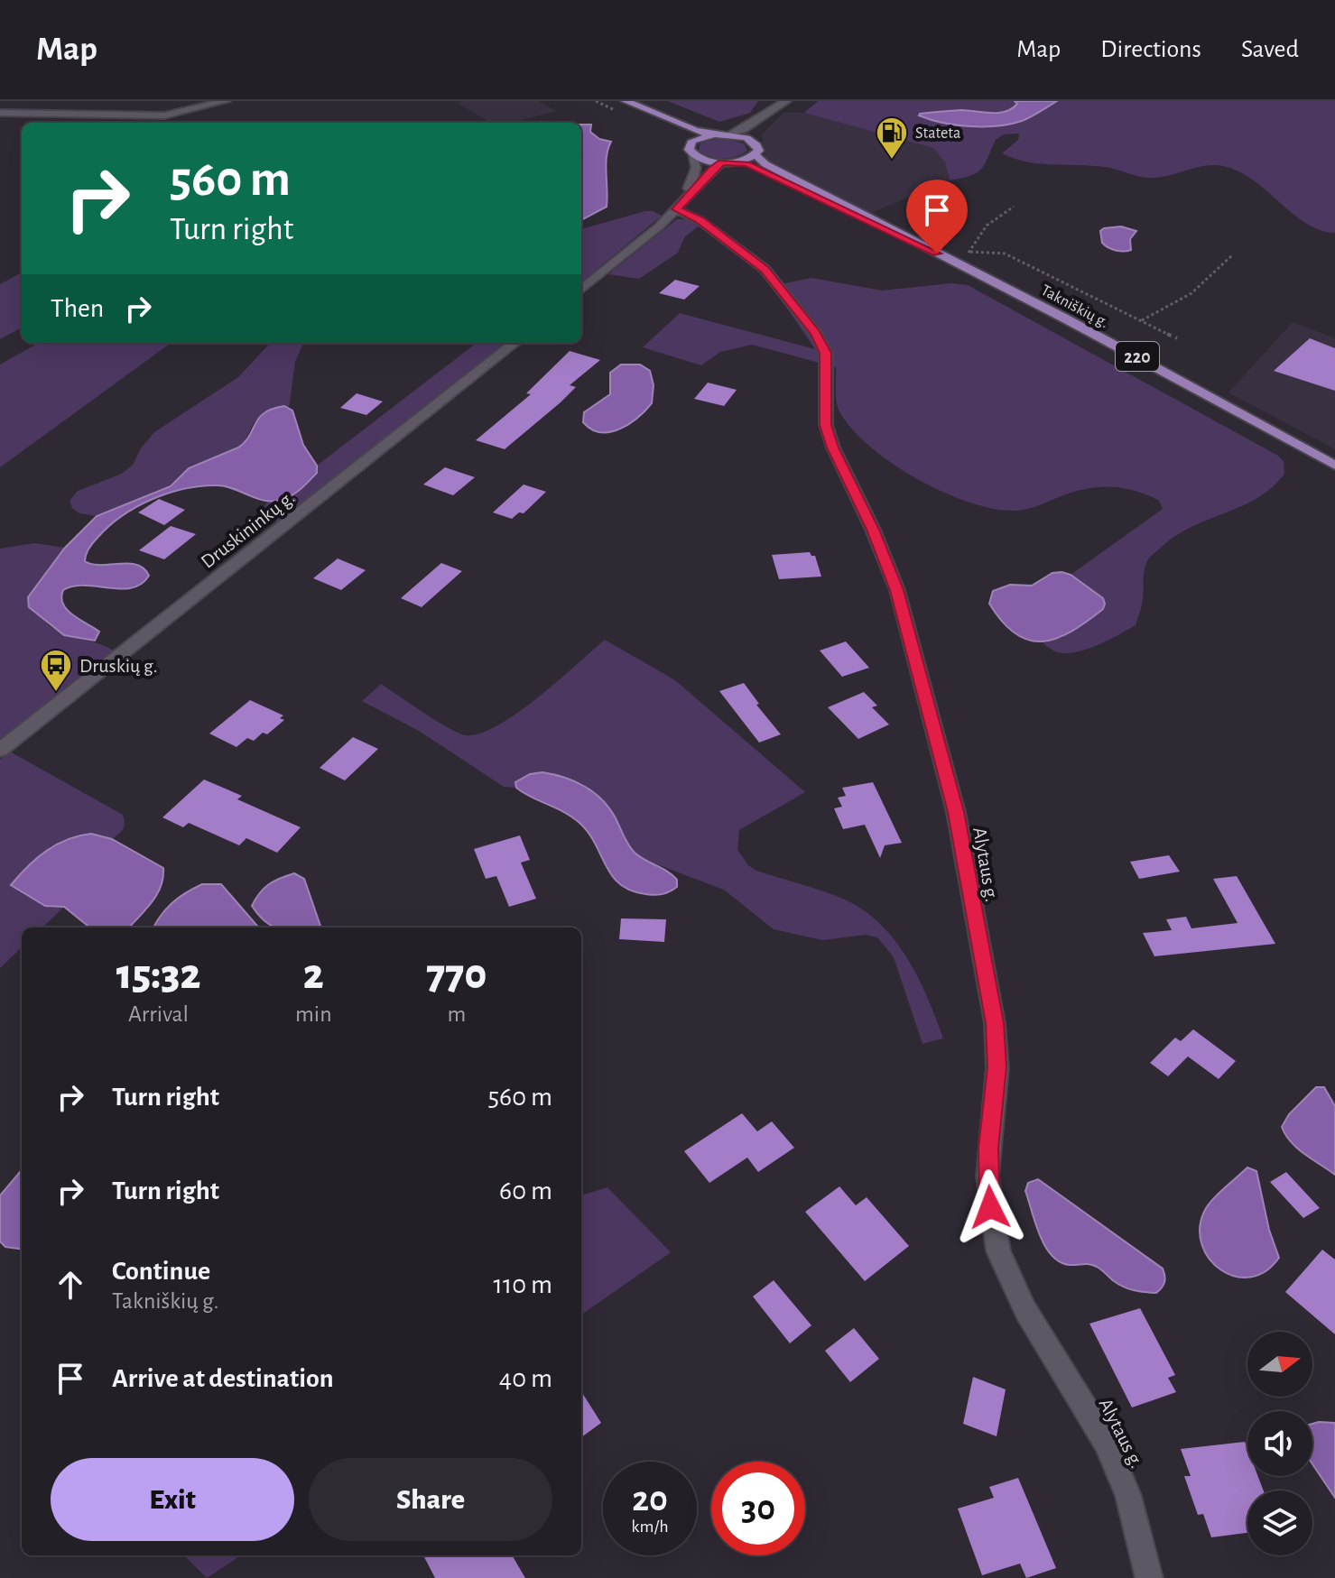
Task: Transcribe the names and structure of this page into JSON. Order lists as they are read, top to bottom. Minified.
{"streets":{"main road":["Takniškių g.","220"],"street":["Druskininkų g.","Alytaus g."]},"crossings":[["Takniškių g.","220"]],"places":{"fuel station":["Stateta"],"bus stop":["Druskių g."]},"north":"right","page":{"header":"Map","nav":["Map","Directions","Saved"],"turn":["560 m","Turn right"],"then":"Then","eta":["15:32","Arrival","2","min","770","m"],"list":[{"name":"Turn right","value":"560 m"},{"name":"Turn right","value":"60 m"},{"name":"Continue","note":"Takniškių g.","value":"110 m"},{"name":"Arrive at destination","value":"40 m"}],"buttons":["Exit","Share"],"speed":"20 km/h","limit":"30"}}
